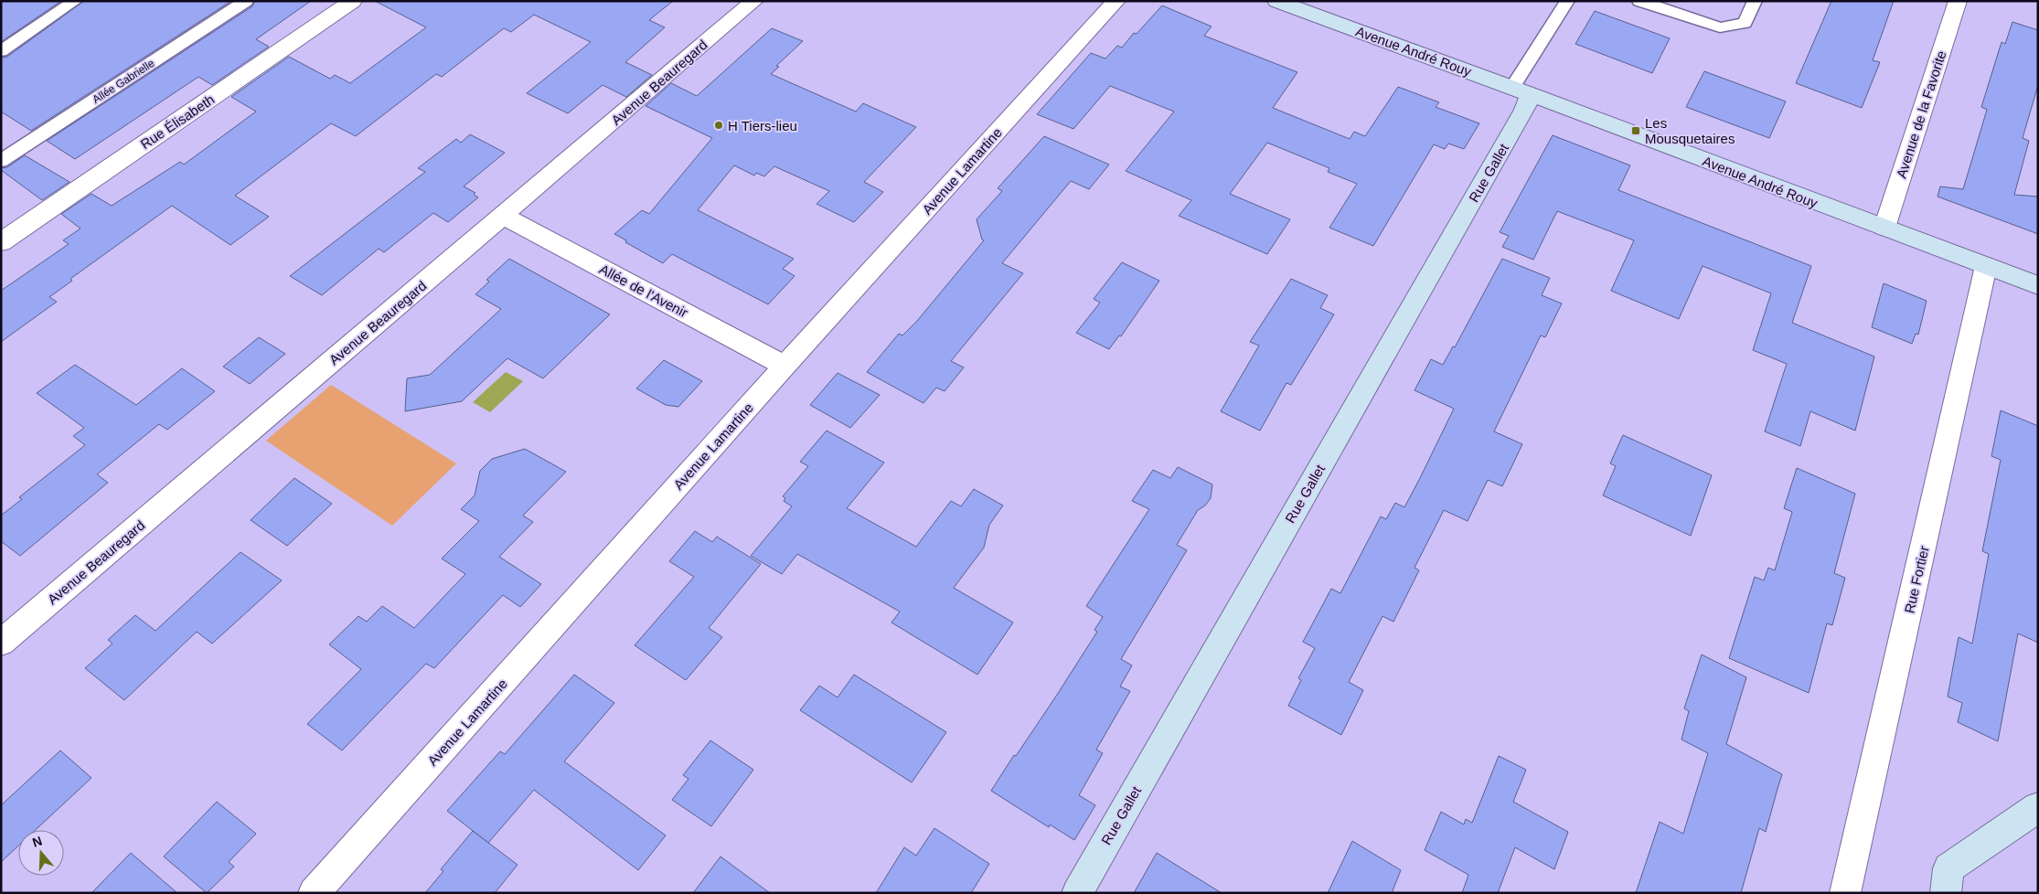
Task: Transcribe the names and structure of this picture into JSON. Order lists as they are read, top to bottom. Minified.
{"streets":{"street":["Avenue André Rouy","Avenue Beauregard","Avenue de la Favorite","Rue Élisabeth","Avenue Lamartine","Rue Gallet","Allée de l'Avenir","Rue Fortier"],"lane":["Allée Gabrielle"]},"crossings":[["Avenue André Rouy","Avenue de la Favorite"],["Avenue André Rouy","Rue Gallet"],["Avenue André Rouy","Rue Fortier"],["Avenue Beauregard","Allée de l'Avenir"],["Avenue Lamartine","Allée de l'Avenir"]],"places":{"other":["H Tiers-lieu"],"transit":["Les Mousquetaires"]},"north":"top"}
